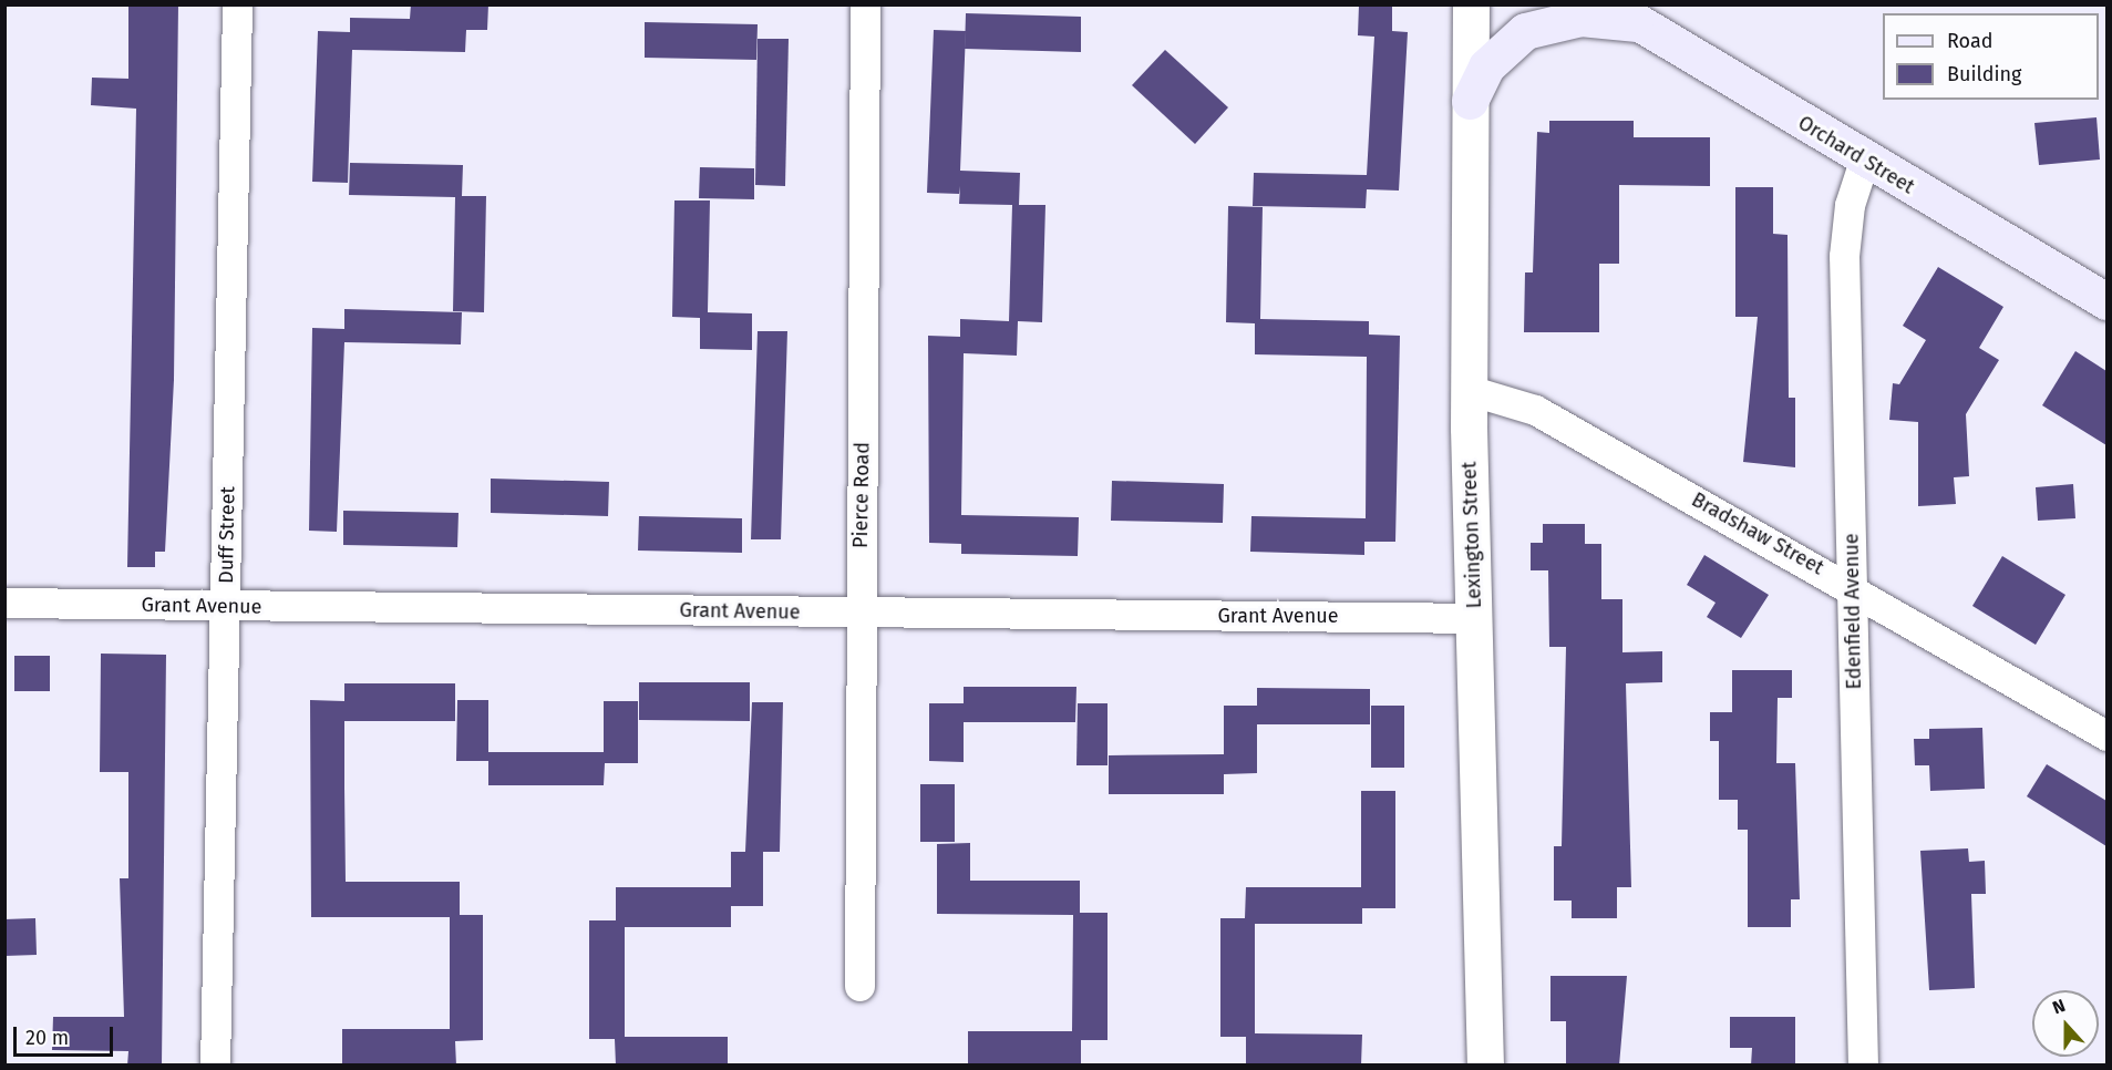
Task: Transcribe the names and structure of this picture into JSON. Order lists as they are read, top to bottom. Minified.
{"streets":{"main road":["Orchard Street"],"street":["Pierce Road","Bradshaw Street","Duff Street","Lexington Street","Grant Avenue","Edenfield Avenue"]},"crossings":[["Orchard Street","Edenfield Avenue"],["Pierce Road","Grant Avenue"],["Bradshaw Street","Lexington Street"],["Bradshaw Street","Edenfield Avenue"],["Duff Street","Grant Avenue"],["Lexington Street","Grant Avenue"]],"legend":["Road","Building"],"scale_bar":"20 m","north":"top"}
